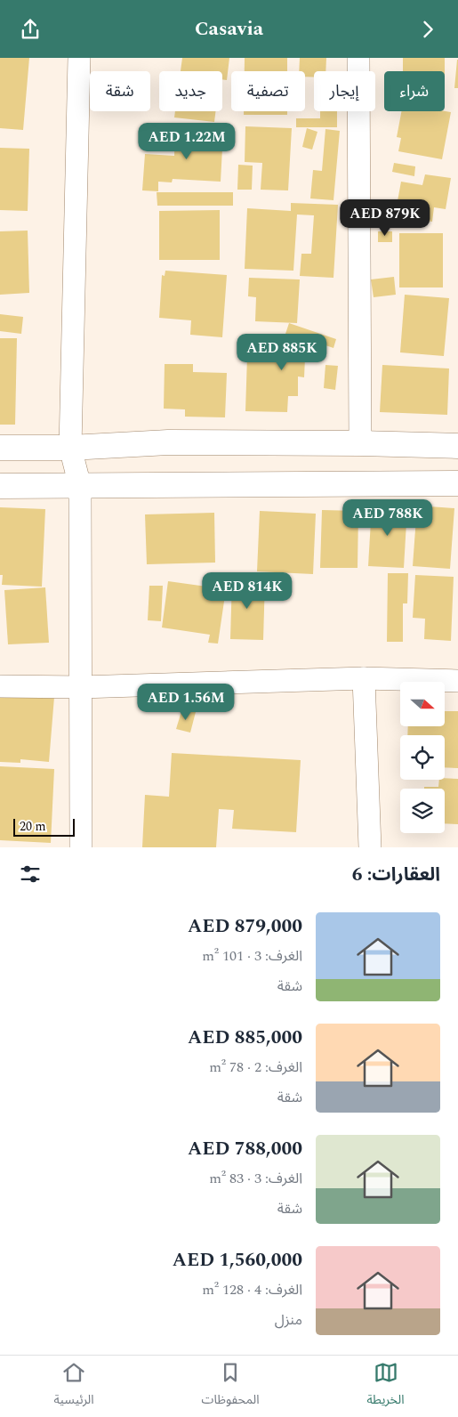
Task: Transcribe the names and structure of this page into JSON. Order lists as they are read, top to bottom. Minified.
{"scale_bar":"20 m","north":"right","page":{"header":"Casavia","chip":["شراء","إيجار","تصفية","جديد","شقة"],"price":["AED 1.22M","AED 879K","AED 885K","AED 788K","AED 814K","AED 1.56M"],"scale":"20 m","heading":"العقارات: 6","list":[{"name":"AED 879,000","note":"الغرف: 3 · 101 m² · شقة"},{"name":"AED 885,000","note":"الغرف: 2 · 78 m² · شقة"},{"name":"AED 788,000","note":"الغرف: 3 · 83 m² · شقة"},{"name":"AED 1,560,000","note":"الغرف: 4 · 128 m² · منزل"}],"tabs":["الخريطة","المحفوظات","الرئيسية"]}}
